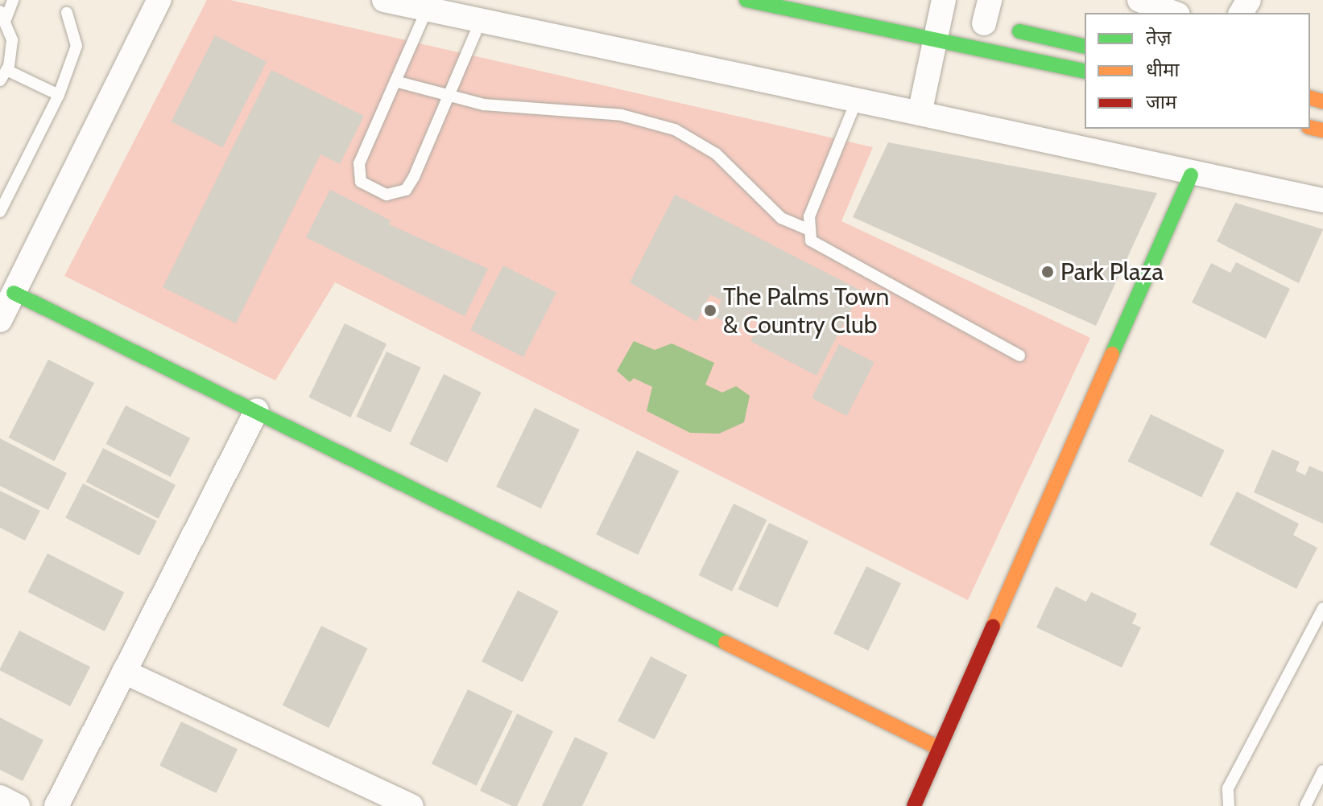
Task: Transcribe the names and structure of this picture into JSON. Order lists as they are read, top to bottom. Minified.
{"places":["Park Plaza","The Palms Town & Country Club"],"legend":["तेज़","धीमा","जाम"]}
